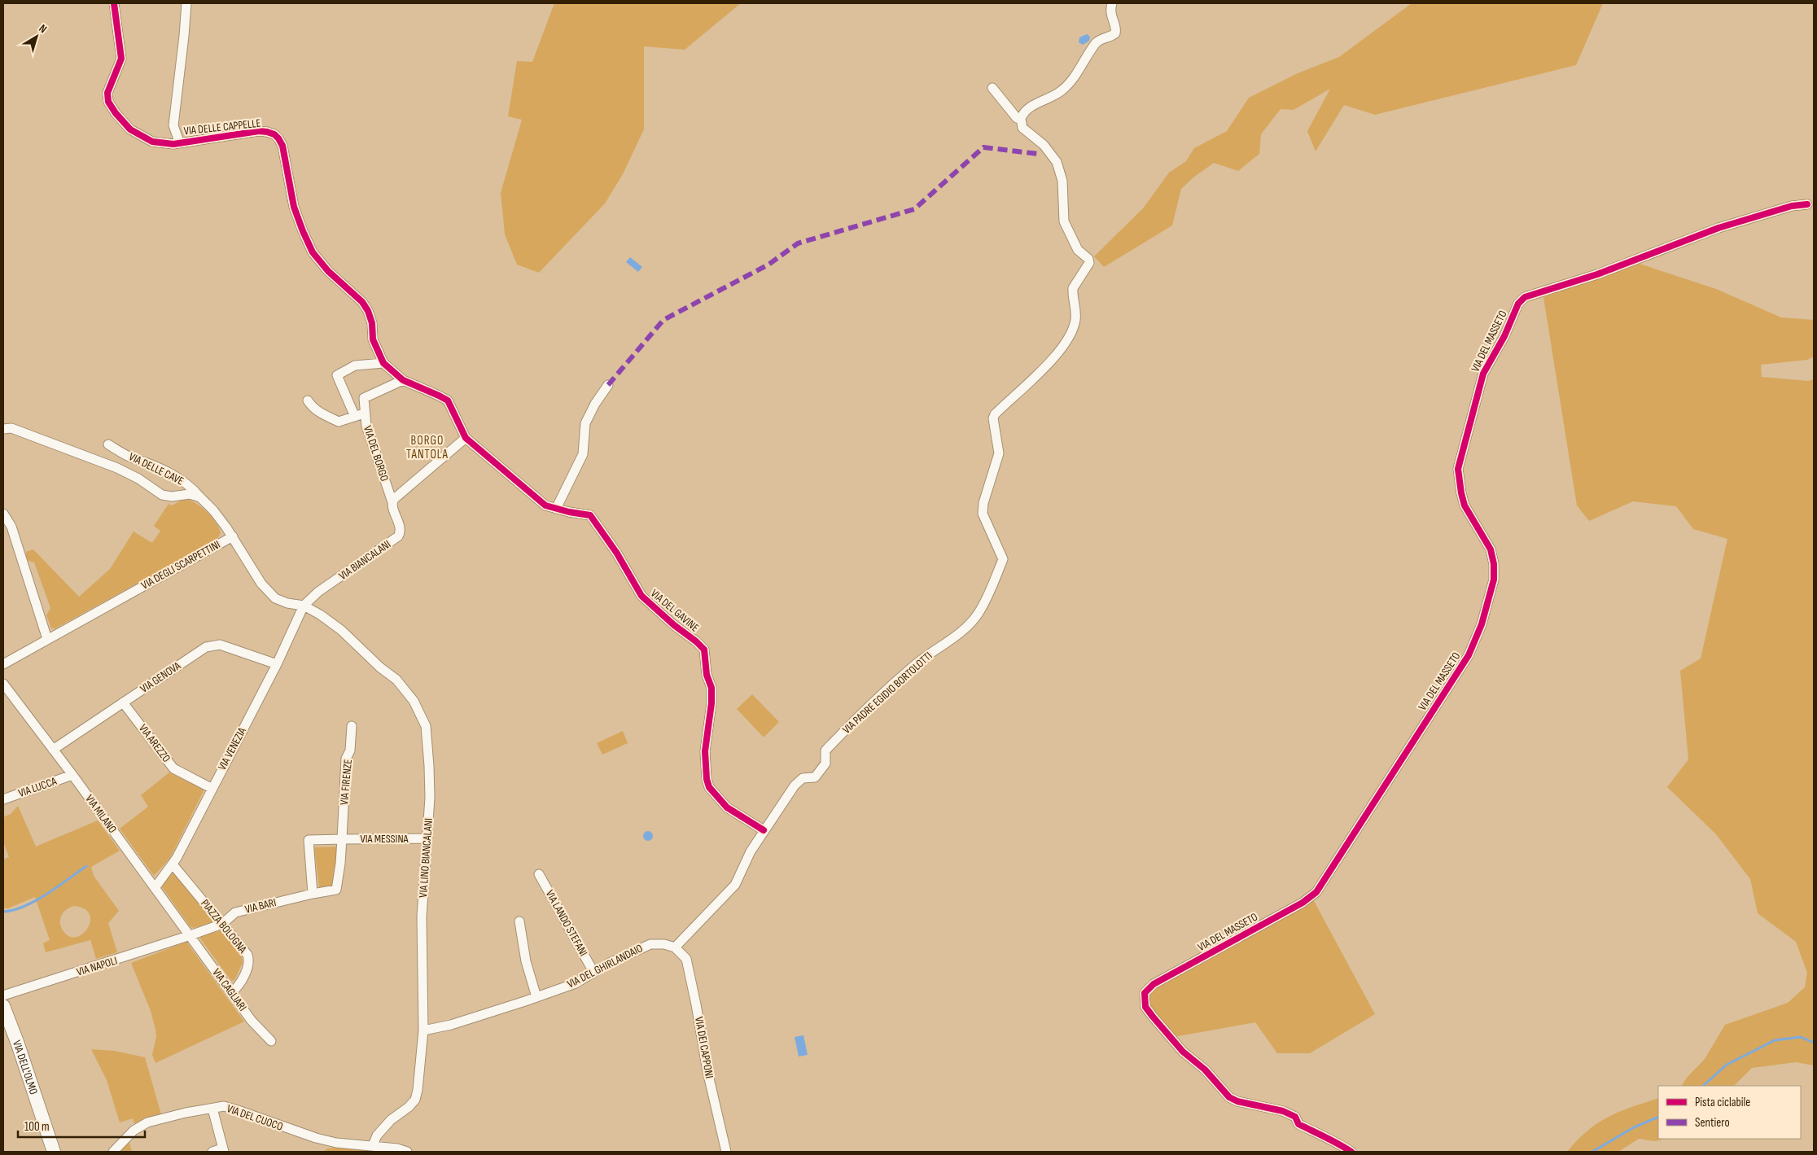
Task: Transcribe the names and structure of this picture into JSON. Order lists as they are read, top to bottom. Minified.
{"streets":{"main road":["VIA DELL'OLMO"],"street":["VIA DELLE CAPPELLE","VIA DEL MASSETO","VIA DEL BORGO","VIA DELLE CAVE","VIA BIANCALANI","VIA DEGLI SCARPETTINI","VIA DEL GAVINE","VIA GENOVA","VIA PADRE EGIDIO BORTOLOTTI","VIA AREZZO","VIA VENEZIA","VIA FIRENZE","VIA LUCCA","VIA MILANO","VIA MESSINA","VIA LINO BIANCALANI","VIA BARI","VIA LANDO STEFANI","PIAZZA BOLOGNA","VIA NAPOLI","VIA DEL GHIRLANDAIO","VIA CAGLIARI","VIA DEI CAPPONI","VIA DEL CUOCO"]},"crossings":[["VIA DELLE CAPPELLE","VIA DEL BORGO"],["VIA DELLE CAPPELLE","VIA DEL GAVINE"],["VIA DEL BORGO","VIA BIANCALANI"],["VIA DELLE CAVE","VIA DEGLI SCARPETTINI"],["VIA BIANCALANI","VIA VENEZIA"],["VIA BIANCALANI","VIA LINO BIANCALANI"],["VIA DEL GAVINE","VIA PADRE EGIDIO BORTOLOTTI"],["VIA GENOVA","VIA AREZZO"],["VIA GENOVA","VIA VENEZIA"],["VIA GENOVA","VIA MILANO"],["VIA PADRE EGIDIO BORTOLOTTI","VIA DEL GHIRLANDAIO"],["VIA PADRE EGIDIO BORTOLOTTI","VIA DEI CAPPONI"],["VIA AREZZO","VIA VENEZIA"],["VIA VENEZIA","VIA MILANO"],["VIA VENEZIA","VIA LINO BIANCALANI"],["VIA VENEZIA","PIAZZA BOLOGNA"],["VIA FIRENZE","VIA MESSINA"],["VIA FIRENZE","VIA BARI"],["VIA LUCCA","VIA MILANO"],["VIA MILANO","VIA BARI"],["VIA MILANO","VIA NAPOLI"],["VIA MILANO","VIA CAGLIARI"],["VIA MESSINA","VIA LINO BIANCALANI"],["VIA MESSINA","VIA BARI"],["VIA LINO BIANCALANI","VIA DEL GHIRLANDAIO"],["VIA LINO BIANCALANI","VIA DEL CUOCO"],["VIA BARI","PIAZZA BOLOGNA"],["VIA BARI","VIA NAPOLI"],["VIA BARI","VIA CAGLIARI"],["VIA LANDO STEFANI","VIA DEL GHIRLANDAIO"],["PIAZZA BOLOGNA","VIA CAGLIARI"],["VIA NAPOLI","VIA CAGLIARI"],["VIA DEL GHIRLANDAIO","VIA DEI CAPPONI"]],"districts":["BORGO TANTOLA"],"legend":["Pista ciclabile","Sentiero"],"scale_bar":"100 m","north":"top right"}
